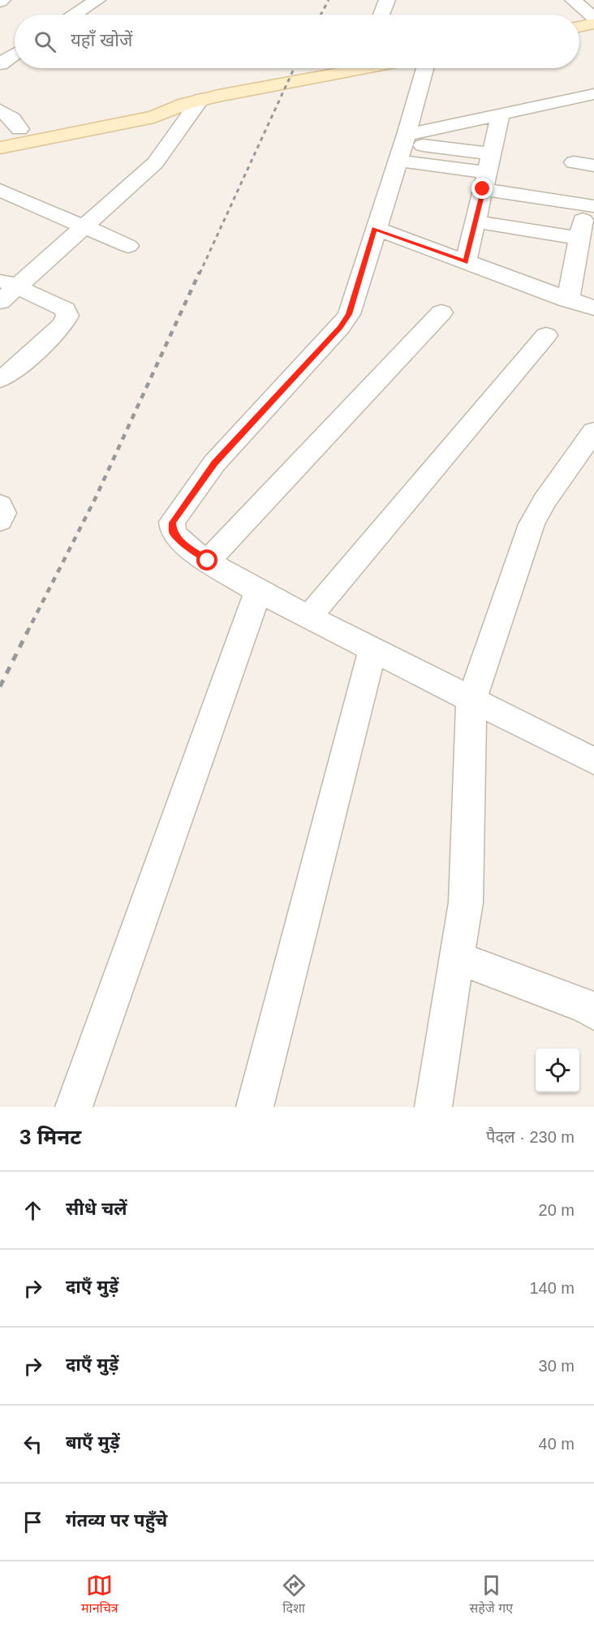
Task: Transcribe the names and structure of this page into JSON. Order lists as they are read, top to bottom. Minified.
{"page":{"search":"यहाँ खोजें","heading":["3 मिनट","पैदल · 230 m"],"list":[["सीधे चलें","20 m"],["दाएँ मुड़ें","140 m"],["दाएँ मुड़ें","30 m"],["बाएँ मुड़ें","40 m"],"गंतव्य पर पहुँचे"],"nav":["मानचित्र","दिशा","सहेजे गए"]}}
